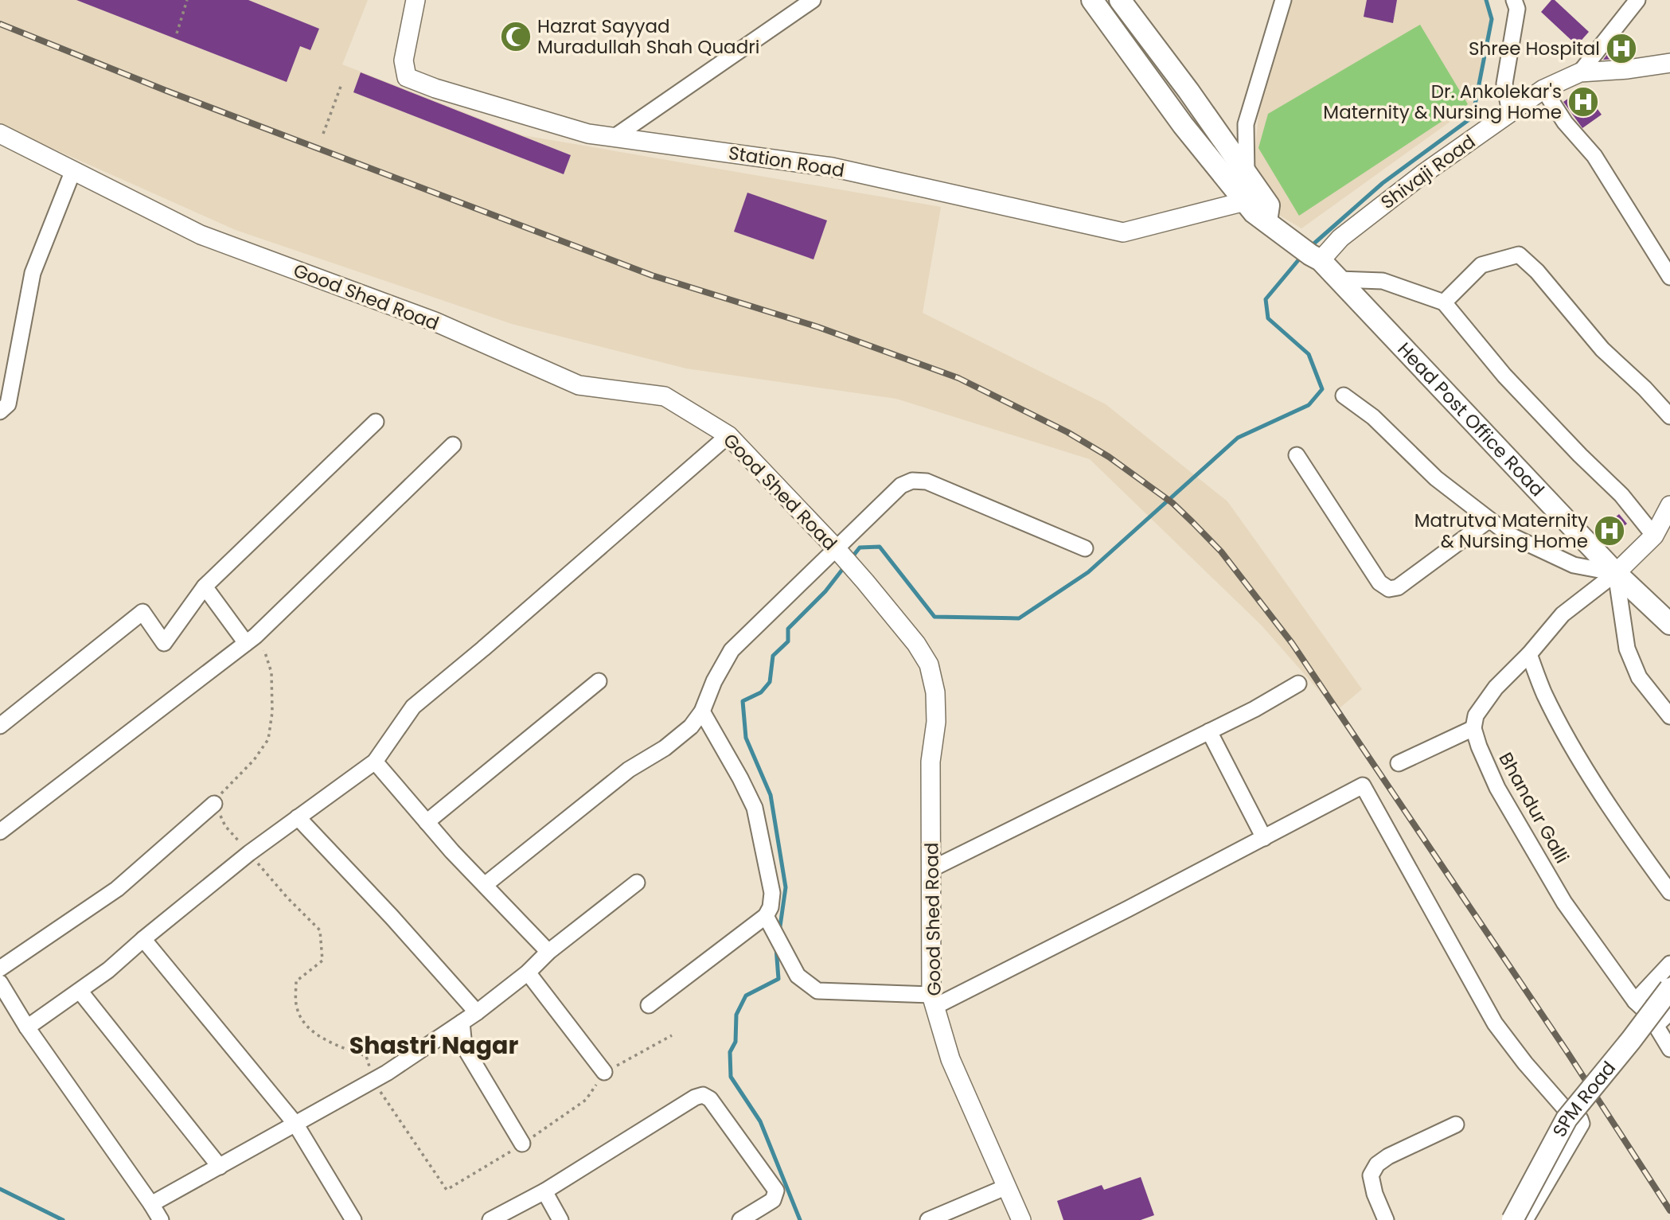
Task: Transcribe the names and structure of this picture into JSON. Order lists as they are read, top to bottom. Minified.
{"streets":{"main road":["Head Post Office Road","SPM Road"],"street":["Station Road","Shivaji Road","Good Shed Road","Bhandur Galli"]},"crossings":[["Station Road","Head Post Office Road"],["Shivaji Road","Head Post Office Road"]],"districts":["Shastri Nagar"],"places":{"mosque":["Hazrat Sayyad Muradullah Shah Quadri"],"hospital":["Shree Hospital","Dr. Ankolekar's Maternity & Nursing Home","Matrutva Maternity & Nursing Home"]}}
